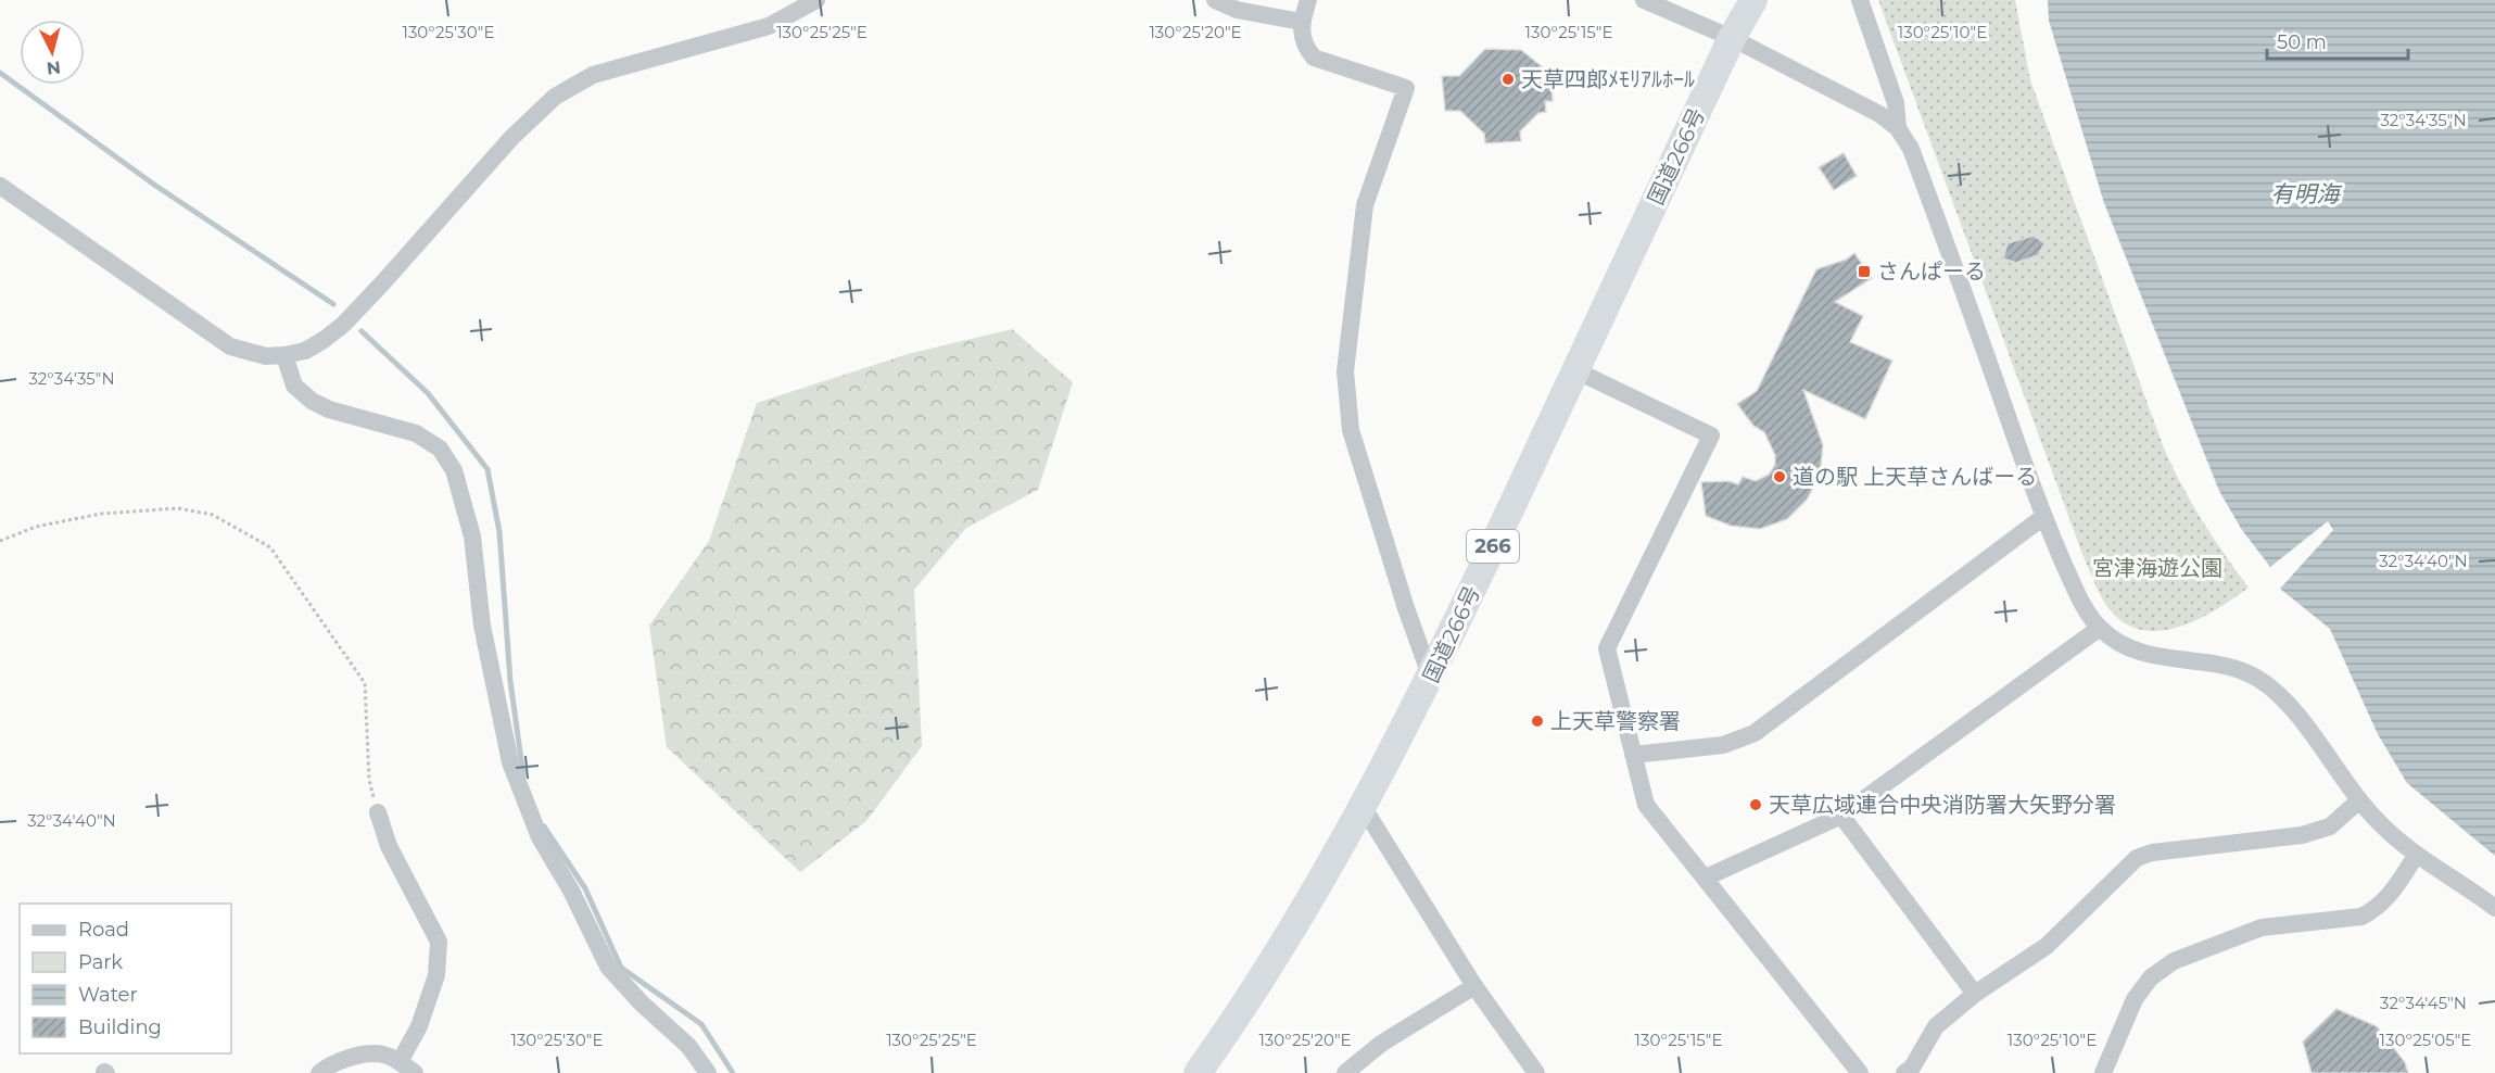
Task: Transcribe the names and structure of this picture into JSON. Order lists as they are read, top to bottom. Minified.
{"streets":{"highway":["国道266号","266"]},"water":["有明海"],"parks":["宮津海遊公園"],"places":{"other":["天草四郎ﾒﾓﾘｱﾙﾎｰﾙ","道の駅 上天草さんばーる","上天草警察署","天草広域連合中央消防署大矢野分署"],"transit":["さんぱーる"]},"legend":["Road","Park","Water","Building"],"scale_bar":"50 m","north":"bottom","coordinates":["130°25'30\"E","130°25'25\"E","130°25'20\"E","130°25'15\"E","130°25'10\"E","32°34'35\"N","32°34'40\"N","32°34'45\"N","130°25'05\"E"]}
